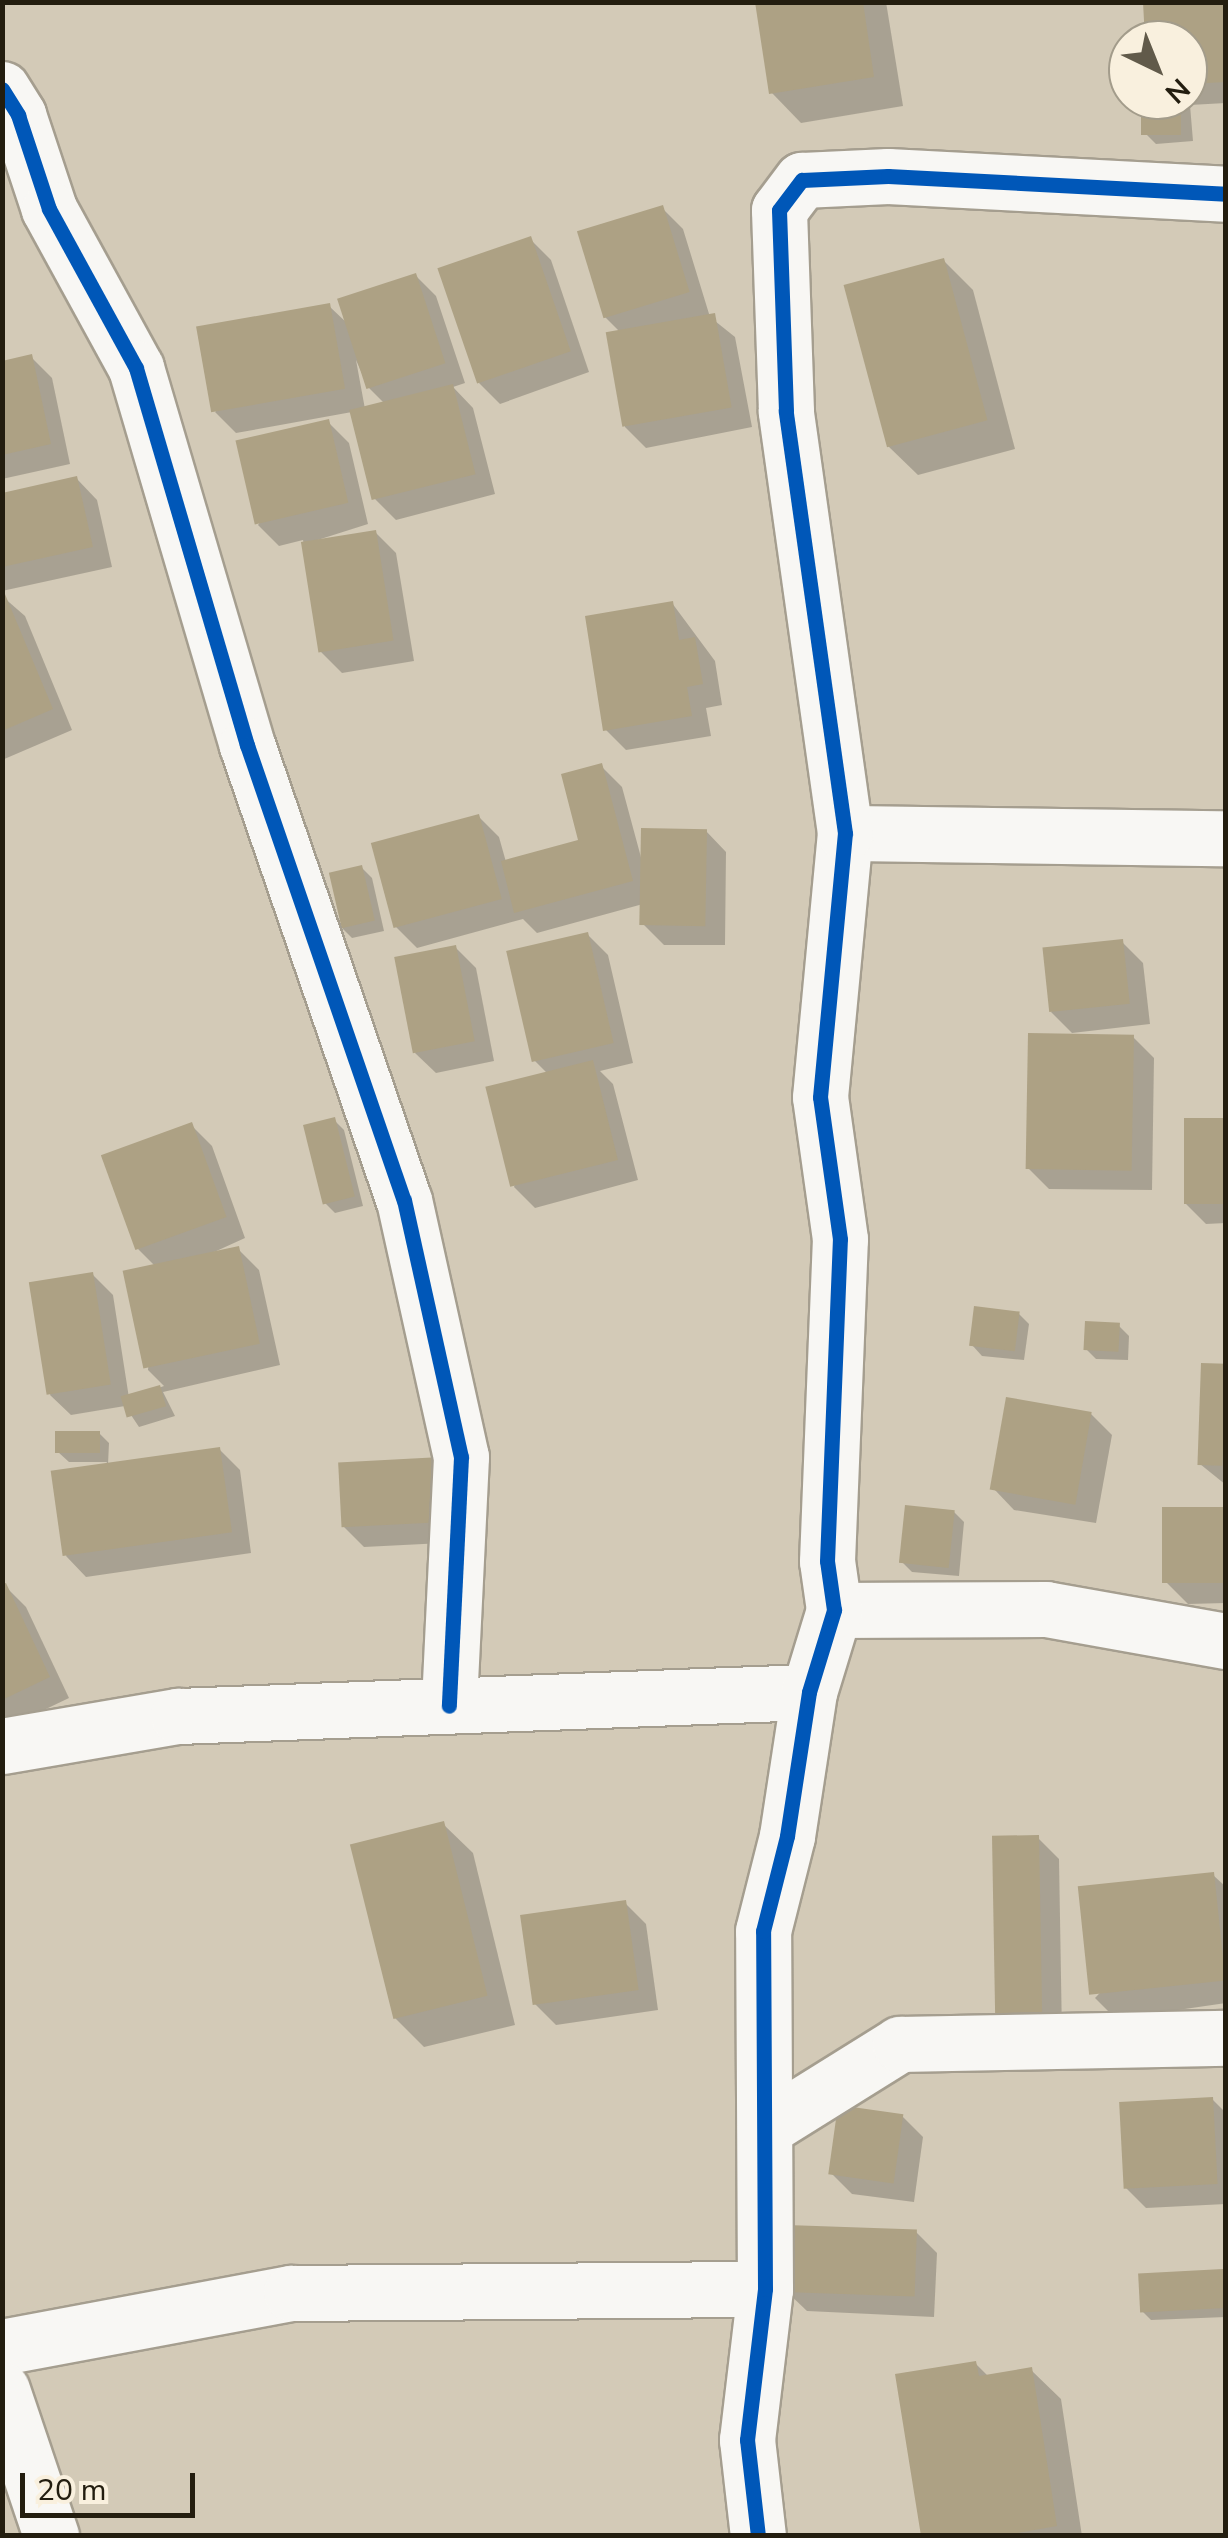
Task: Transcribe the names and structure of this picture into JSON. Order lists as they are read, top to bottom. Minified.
{"scale_bar":"20 m","north":"bottom right"}
